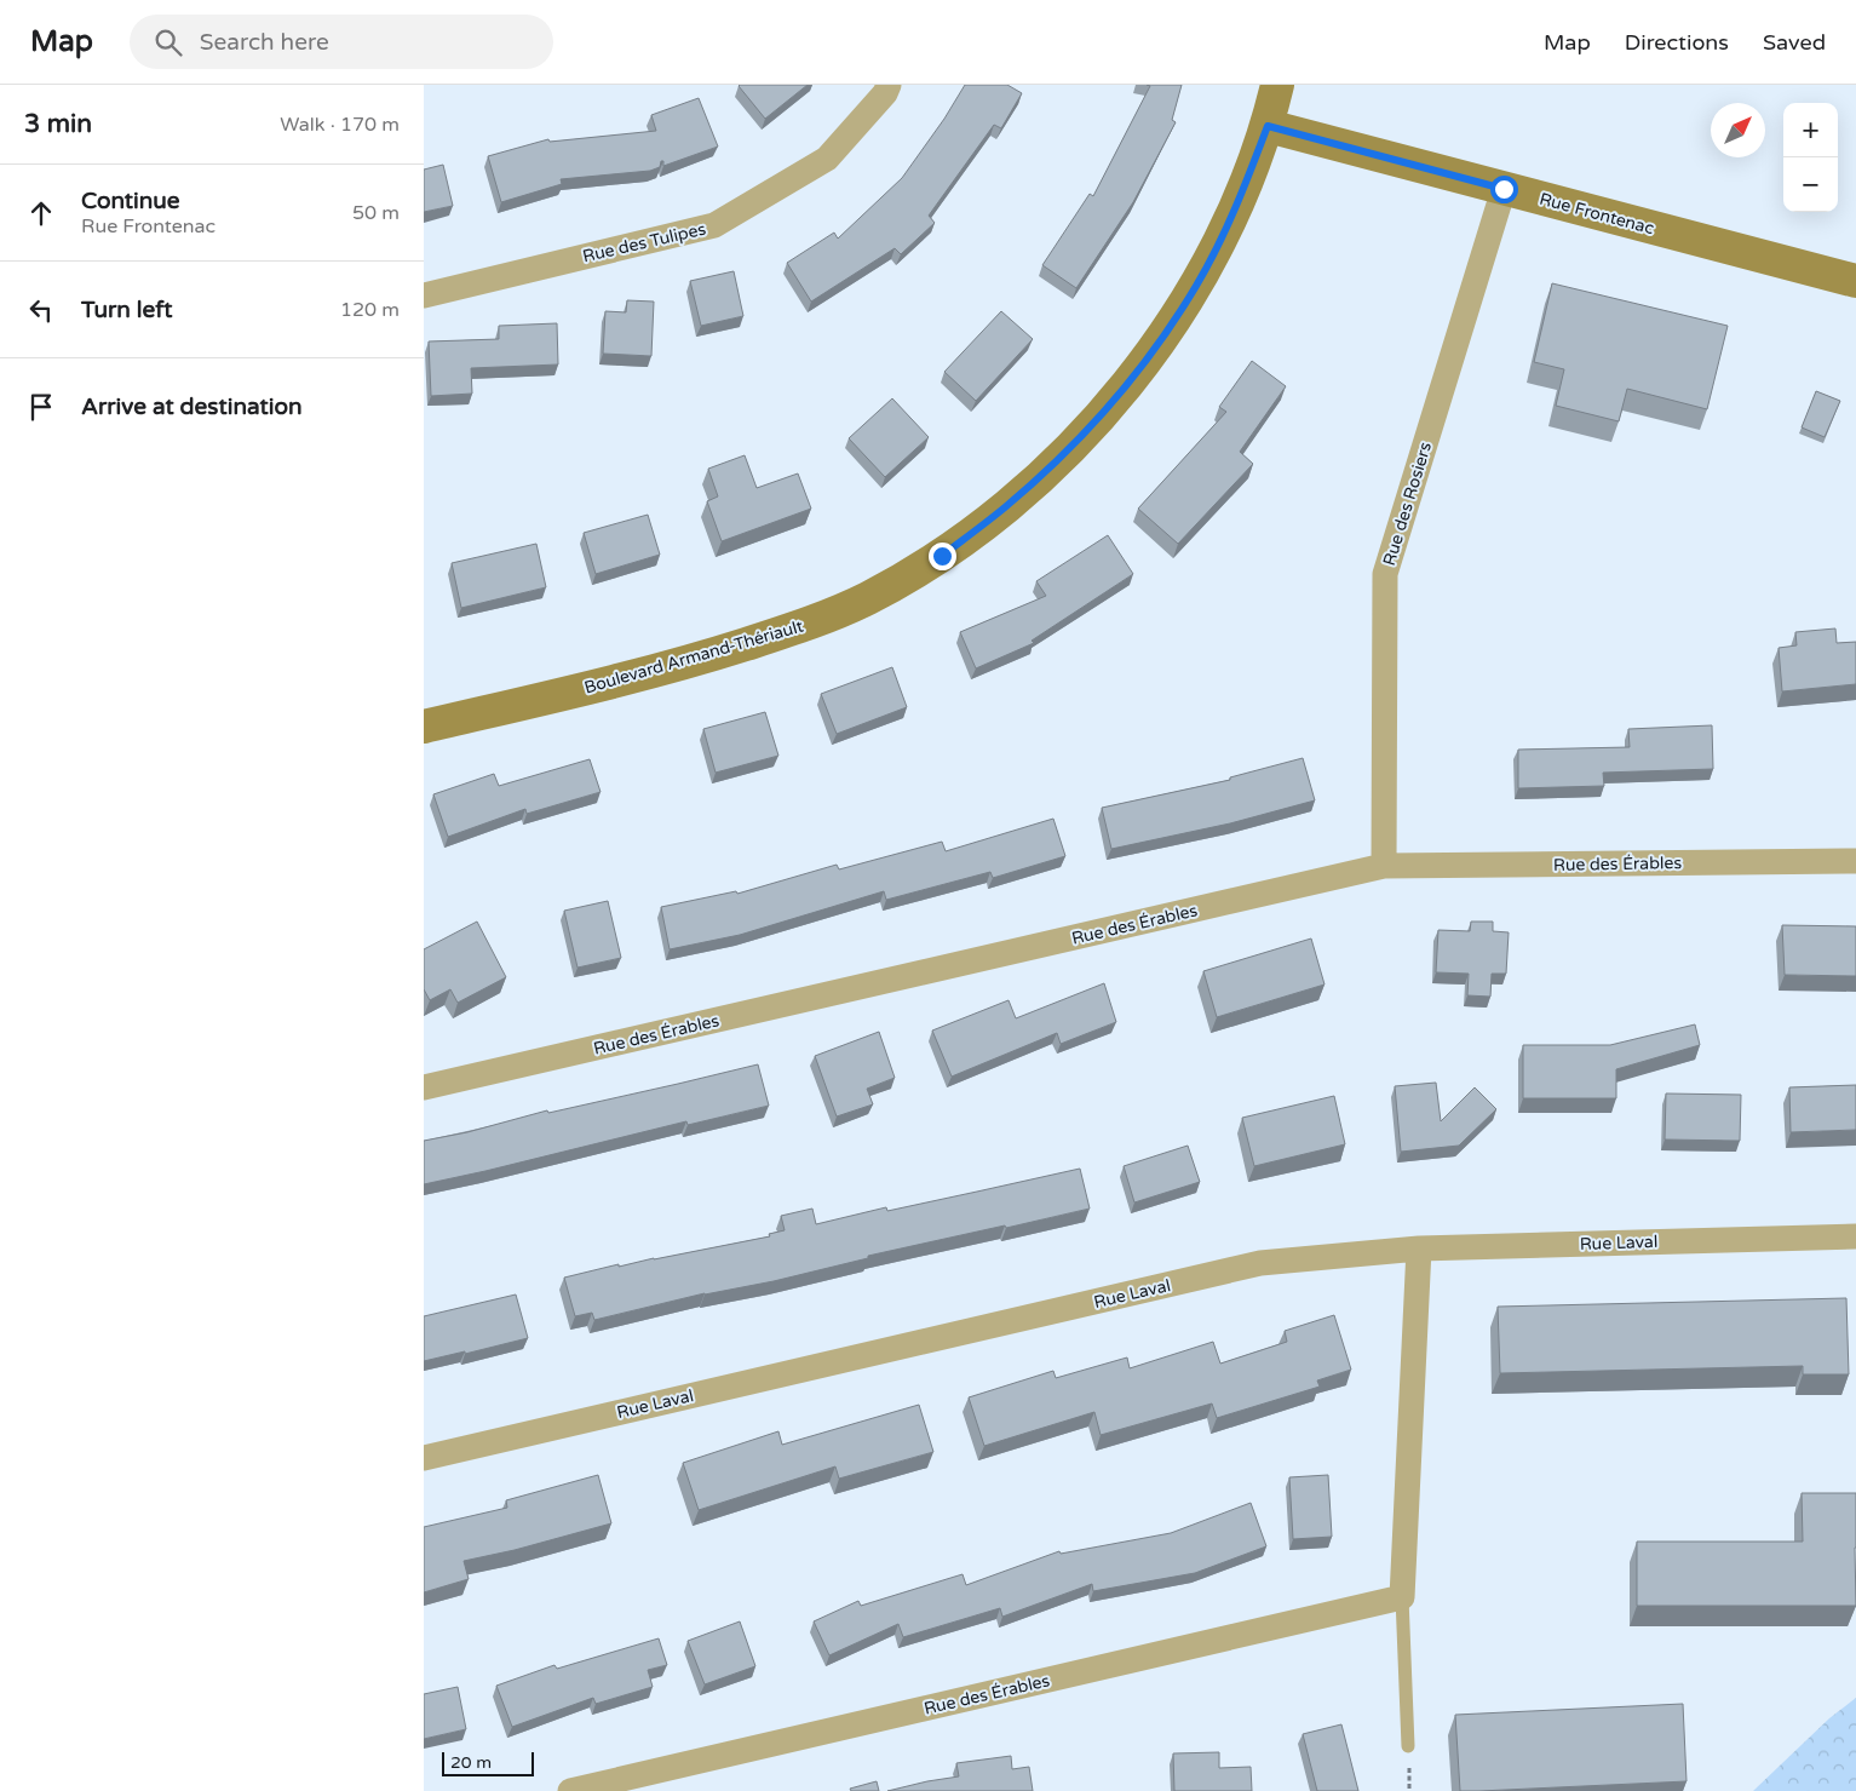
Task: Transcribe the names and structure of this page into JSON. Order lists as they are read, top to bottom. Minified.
{"streets":{"street":["Rue Frontenac","Rue des Tulipes","Rue des Rosiers","Boulevard Armand-Thériault","Rue des Érables","Rue Laval"]},"crossings":[["Rue Frontenac","Rue des Rosiers"],["Rue Frontenac","Boulevard Armand-Thériault"],["Rue des Rosiers","Rue des Érables"]],"scale_bar":"20 m","north":"top right","page":{"header":"Map","search":"Search here","nav":["Map","Directions","Saved"],"heading":["3 min","Walk · 170 m"],"map_buttons":["+","−"],"list":[["Continue","Rue Frontenac","50 m"],["Turn left","120 m"],"Arrive at destination"],"scale":"20 m"}}
